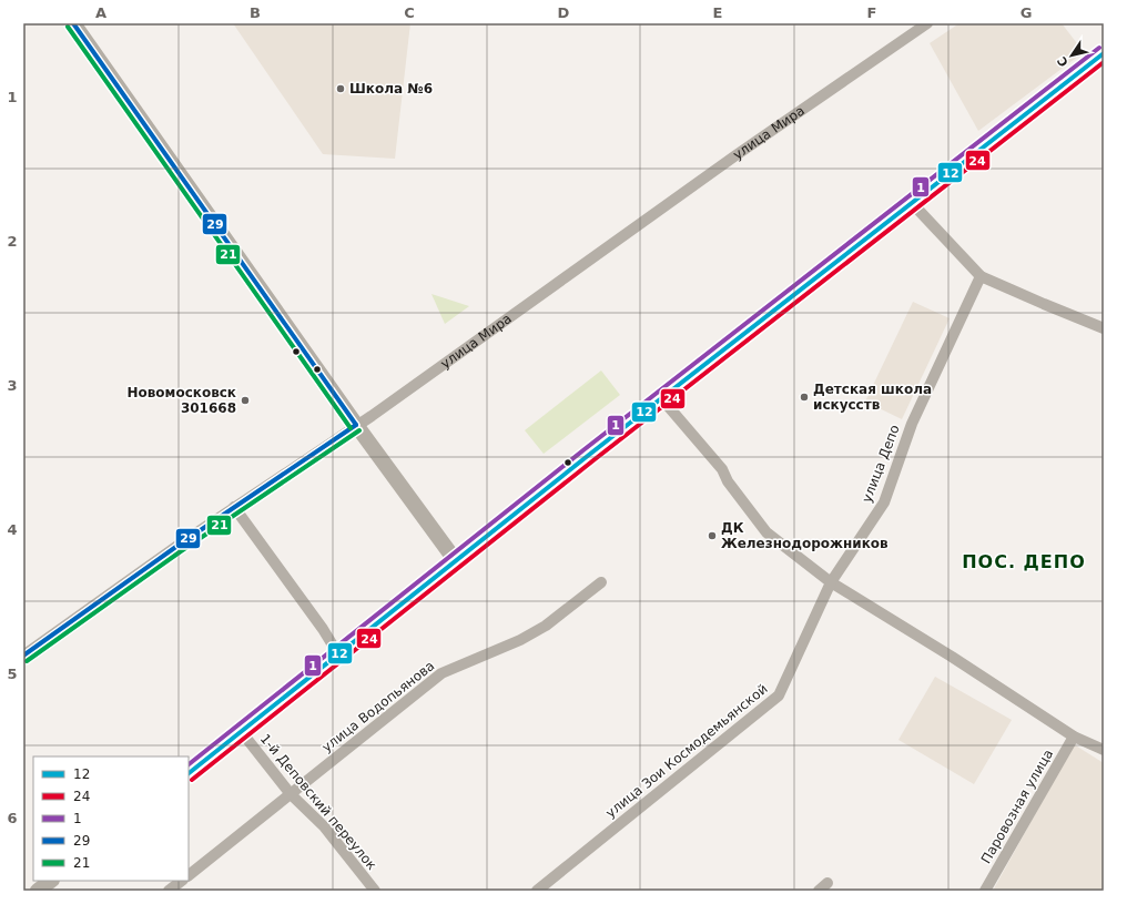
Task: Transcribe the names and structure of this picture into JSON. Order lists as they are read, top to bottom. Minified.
{"streets":{"street":["улица Мира","улица Депо","улица Водопьянова","улица Зои Космодемьянской","1-й Деповский переулок","Паровозная улица"]},"crossings":[["улица Депо","улица Зои Космодемьянской"],["улица Водопьянова","1-й Деповский переулок"]],"districts":["ПОС. ДЕПО"],"places":["Школа №6","Детская школа искусств","Новомосковск 301668","ДК Железнодорожников"],"lines":["transit line 29","transit line 21","transit line 1","transit line 12","transit line 24"],"legend":["12","24","1","29","21"],"north":"bottom left","grid":{"columns":["A","B","C","D","E","F","G"],"rows":["1","2","3","4","5","6"]}}
